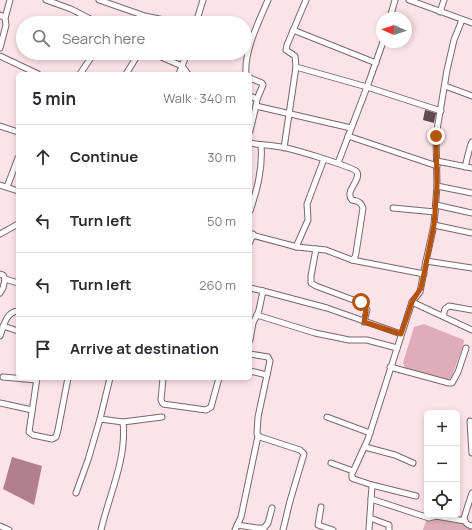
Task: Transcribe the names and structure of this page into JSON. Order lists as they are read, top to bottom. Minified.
{"north":"left","page":{"search":"Search here","heading":["5 min","Walk · 340 m"],"list":[["Continue","30 m"],["Turn left","50 m"],["Turn left","260 m"],"Arrive at destination"],"map_buttons":["+","−"]}}
